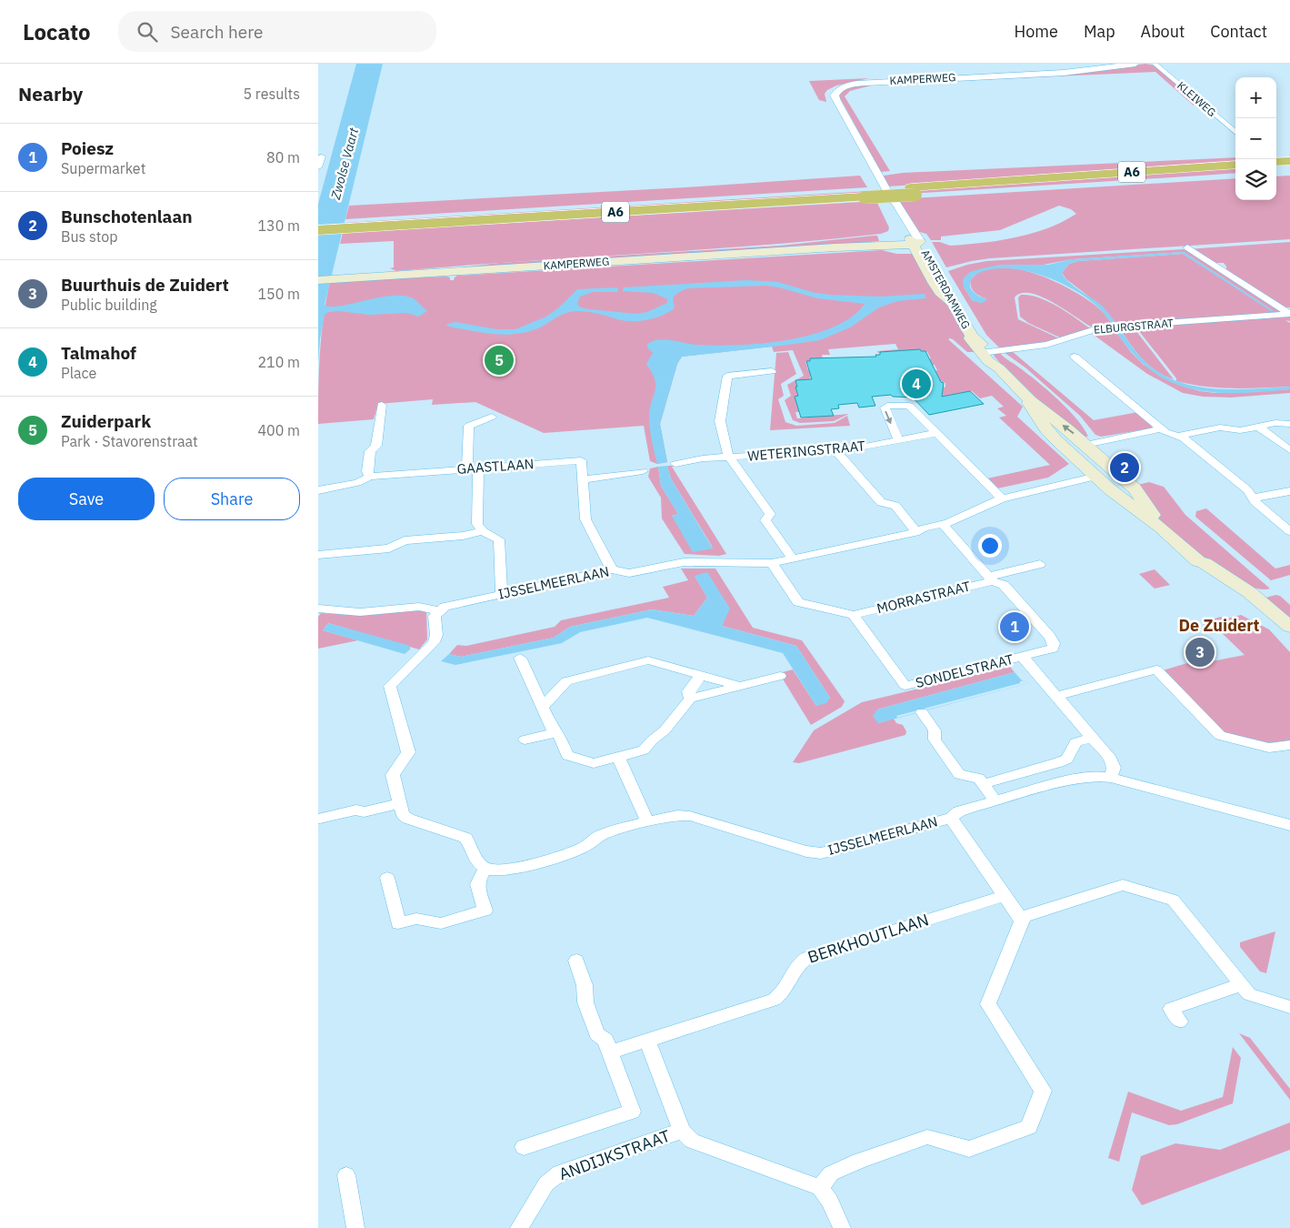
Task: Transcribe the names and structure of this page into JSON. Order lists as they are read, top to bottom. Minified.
{"streets":{"highway":["A6"],"main road":["KAMPERWEG","AMSTERDAMWEG"],"street":["KLEIWEG","ELBURGSTRAAT","WETERINGSTRAAT","GAASTLAAN","IJSSELMEERLAAN","MORRASTRAAT","SONDELSTRAAT","BERKHOUTLAAN","ANDIJKSTRAAT"]},"crossings":[["KAMPERWEG","AMSTERDAMWEG"],["AMSTERDAMWEG","ELBURGSTRAAT"],["AMSTERDAMWEG","IJSSELMEERLAAN"],["GAASTLAAN","IJSSELMEERLAAN"],["IJSSELMEERLAAN","SONDELSTRAAT"],["MORRASTRAAT","SONDELSTRAAT"]],"districts":["De Zuidert"],"water":["Zwolse Vaart"],"page":{"header":"Locato","search":"Search here","nav":["Home","Map","About","Contact"],"heading":["Nearby","5 results"],"map_buttons":["+","−"],"list":[{"mark":"1","name":"Poiesz","note":"Supermarket","value":"80 m"},{"mark":"2","name":"Bunschotenlaan","note":"Bus stop","value":"130 m"},{"mark":"3","name":"Buurthuis de Zuidert","note":"Public building","value":"150 m"},{"mark":"4","name":"Talmahof","note":"Place","value":"210 m"},{"mark":"5","name":"Zuiderpark","note":"Park · Stavorenstraat","value":"400 m"}],"pins":["5","4","2","1","3"],"buttons":["Save","Share"]}}
